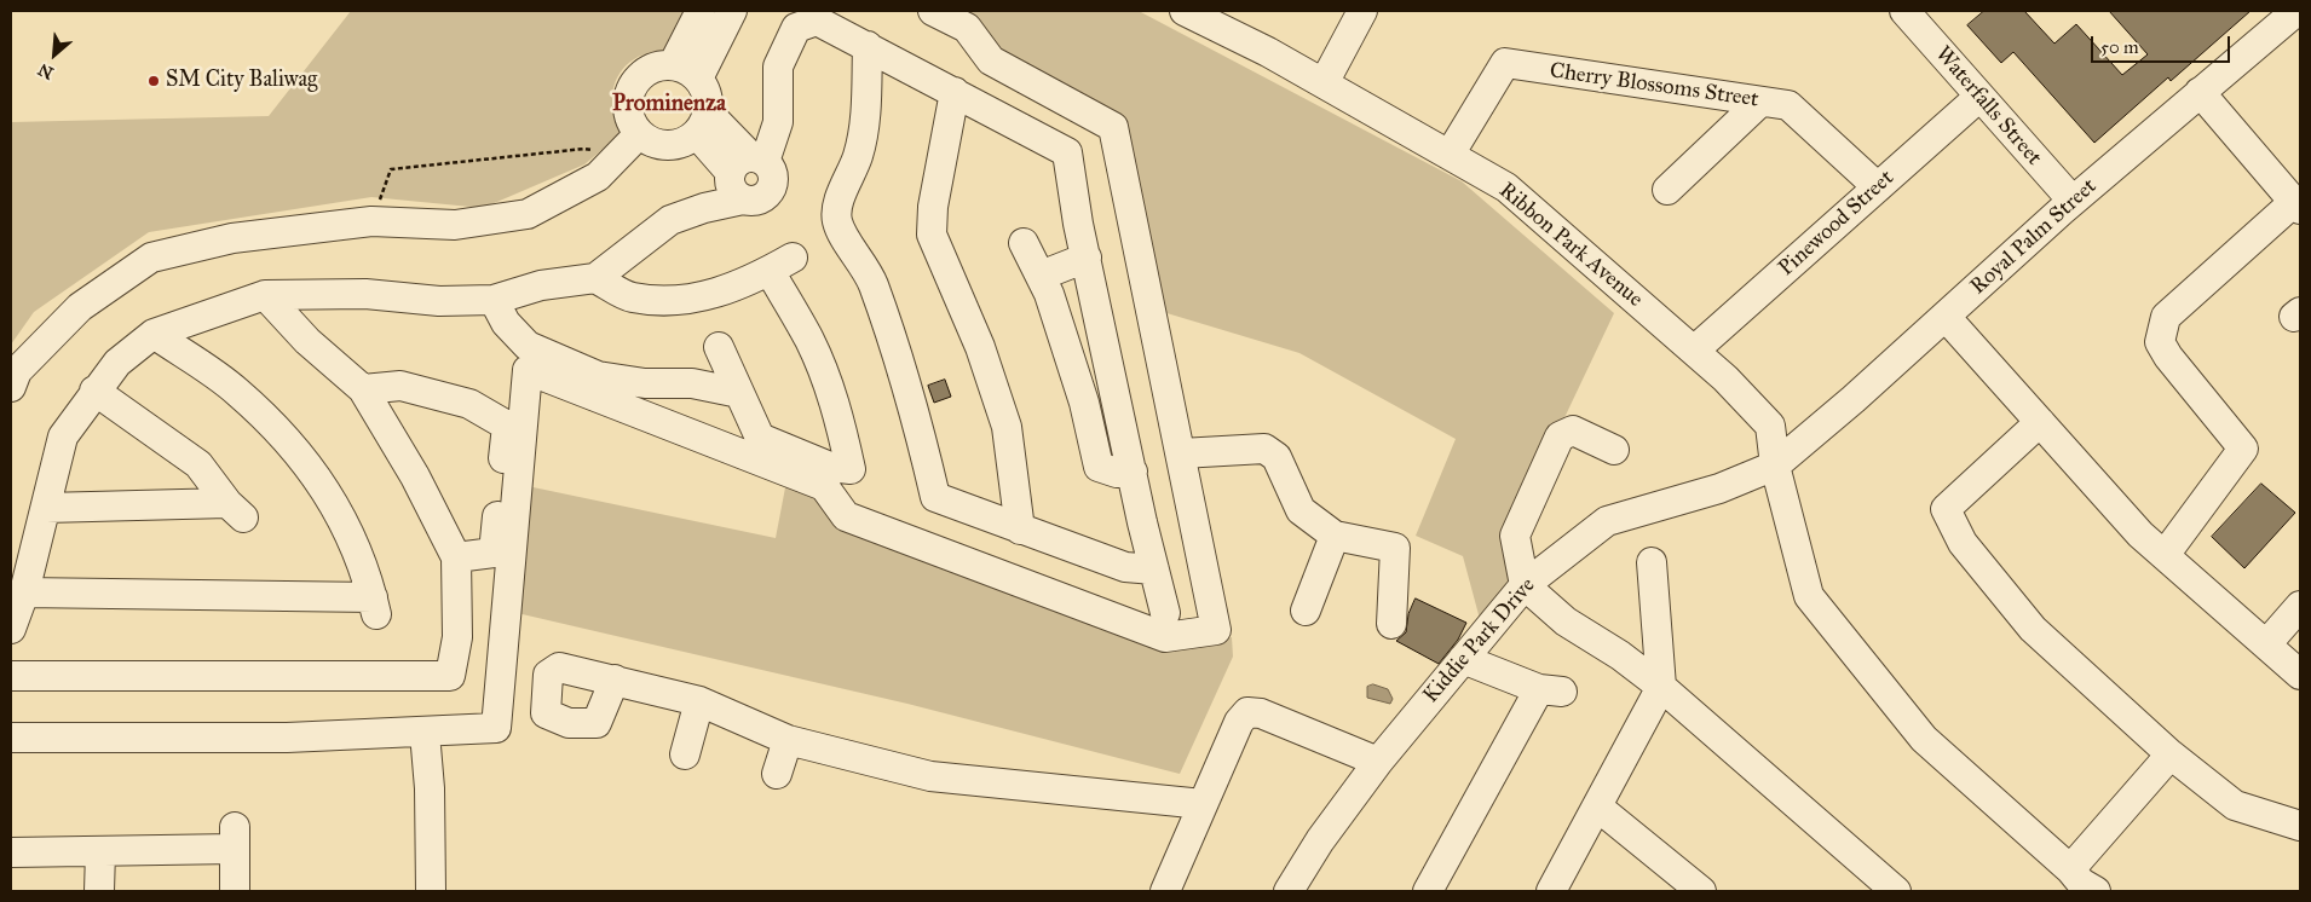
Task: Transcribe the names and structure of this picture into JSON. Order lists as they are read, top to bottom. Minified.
{"streets":{"street":["Cherry Blossoms Street","Waterfalls Street","Pinewood Street","Royal Palm Street","Ribbon Park Avenue","Kiddie Park Drive"]},"crossings":[["Cherry Blossoms Street","Pinewood Street"],["Cherry Blossoms Street","Ribbon Park Avenue"],["Waterfalls Street","Pinewood Street"],["Waterfalls Street","Royal Palm Street"],["Pinewood Street","Ribbon Park Avenue"],["Royal Palm Street","Ribbon Park Avenue"],["Royal Palm Street","Kiddie Park Drive"],["Ribbon Park Avenue","Kiddie Park Drive"]],"districts":["Prominenza"],"places":["SM City Baliwag"],"scale_bar":"50 m","north":"bottom left"}
